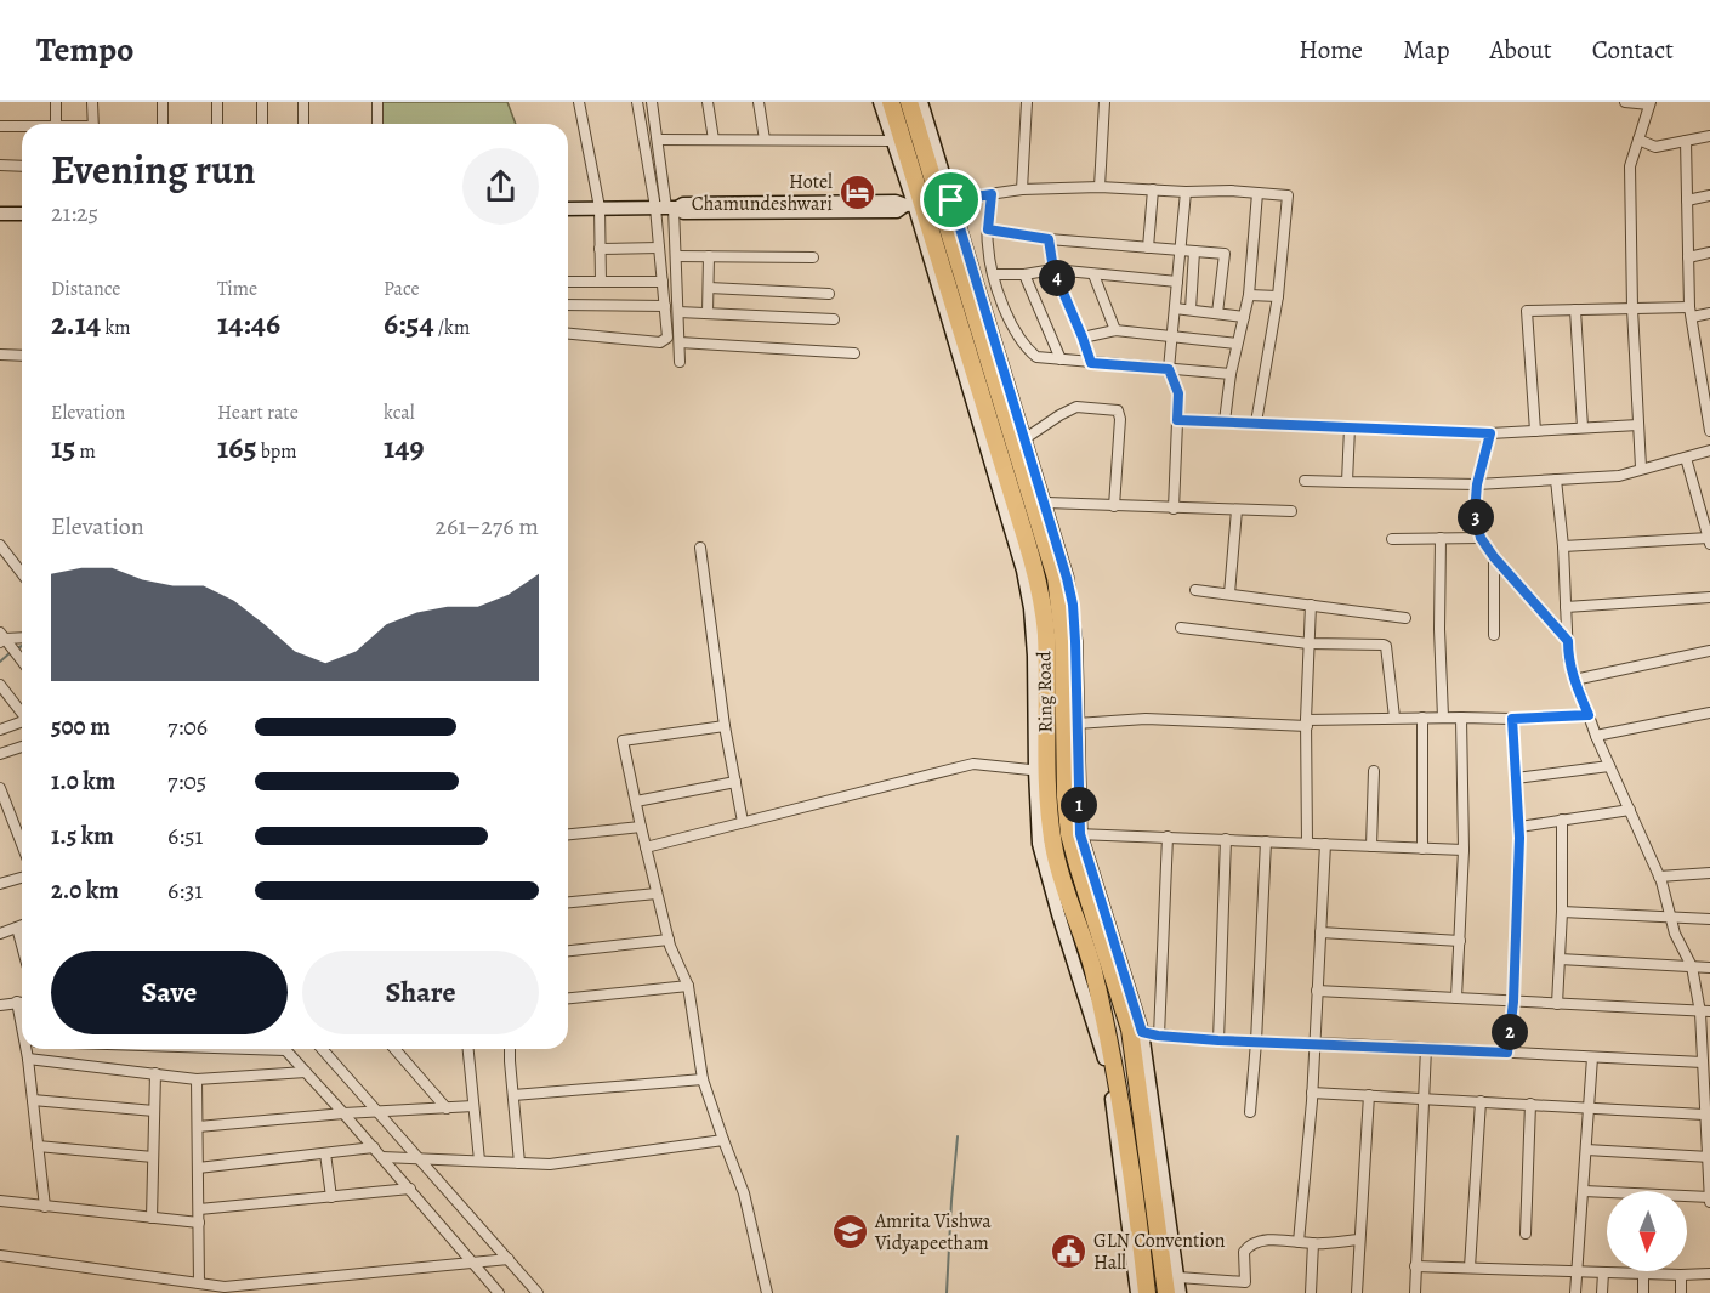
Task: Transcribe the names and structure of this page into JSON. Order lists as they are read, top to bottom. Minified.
{"streets":{"highway":["Ring Road"]},"places":{"hotel":["Hotel Chamundeshwari"],"school or university":["Amrita Vishwa Vidyapeetham"],"public building":["GLN Convention Hall"]},"north":"bottom","page":{"header":"Tempo","nav":["Home","Map","About","Contact"],"heading":["Evening run","21:25"],"stats":[["Distance","2.14 km"],["Time","14:46"],["Pace","6:54 /km"],["Elevation","15 m"],["Heart rate","165 bpm"],["kcal","149"]],"pins":["4","3","1","2"],"chart":["Elevation","261–276 m"],"list":[{"name":"500 m","note":"7:06"},{"name":"1.0 km","note":"7:05"},{"name":"1.5 km","note":"6:51"},{"name":"2.0 km","note":"6:31"}],"buttons":["Save","Share"]}}
